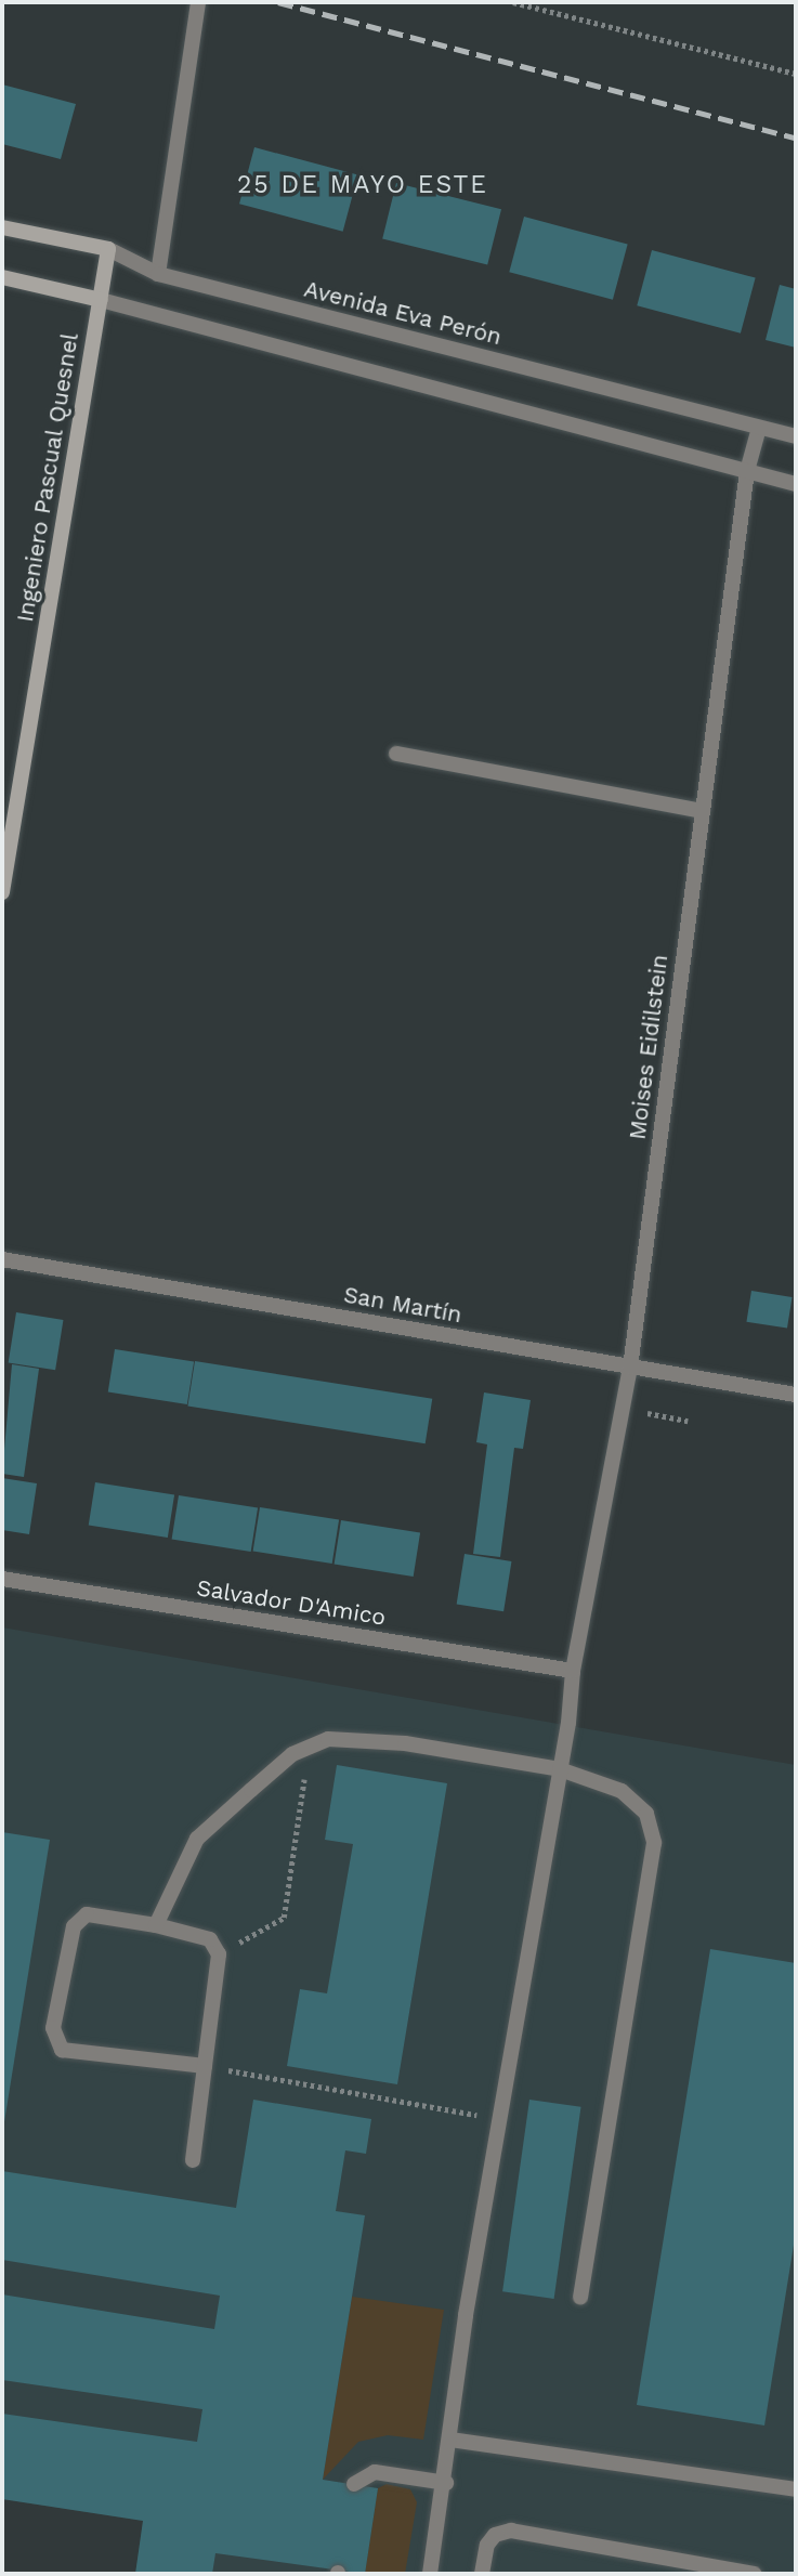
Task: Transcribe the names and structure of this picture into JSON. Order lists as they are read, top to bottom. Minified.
{"streets":{"main road":["Avenida Eva Perón","Ingeniero Pascual Quesnel"],"street":["Moises Eidilstein","San Martín","Salvador D'Amico"]},"crossings":[["Avenida Eva Perón","Ingeniero Pascual Quesnel"],["Avenida Eva Perón","Moises Eidilstein"],["Moises Eidilstein","San Martín"],["Moises Eidilstein","Salvador D'Amico"]],"districts":["25 DE MAYO ESTE"]}
